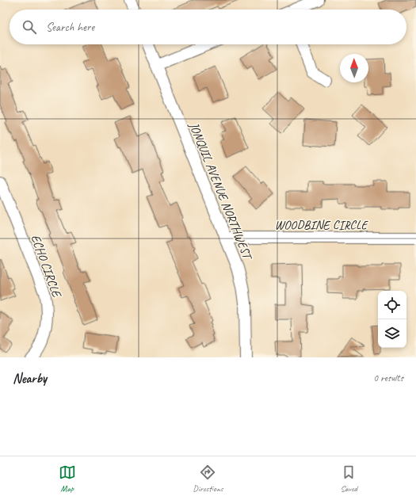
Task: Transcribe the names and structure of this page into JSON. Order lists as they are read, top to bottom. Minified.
{"streets":{"street":["JONQUIL AVENUE NORTHWEST","WOODBINE CIRCLE","ECHO CIRCLE"]},"crossings":[["JONQUIL AVENUE NORTHWEST","WOODBINE CIRCLE"]],"north":"top","page":{"search":"Search here","heading":["Nearby","0 results"],"nav":["Map","Directions","Saved"]}}
